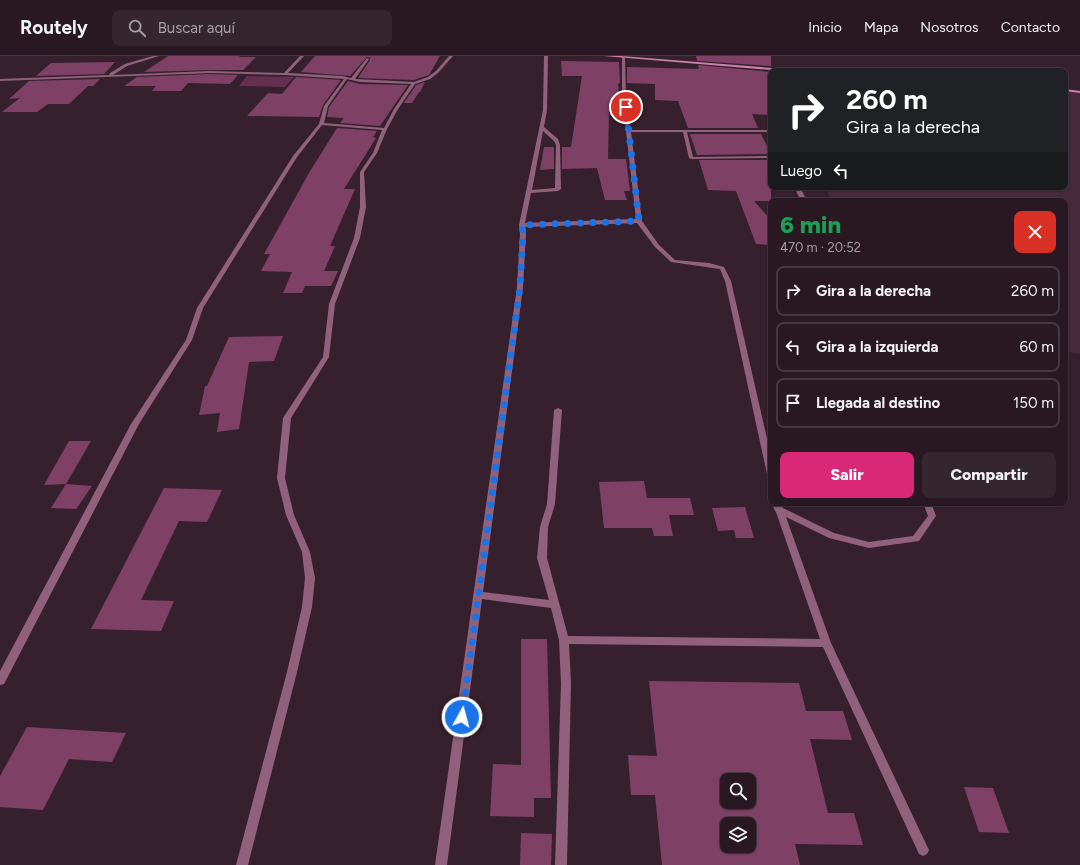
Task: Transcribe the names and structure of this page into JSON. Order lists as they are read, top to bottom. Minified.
{"page":{"header":"Routely","search":"Buscar aquí","nav":["Inicio","Mapa","Nosotros","Contacto"],"turn":["260 m","Gira a la derecha"],"then":"Luego","heading":["6 min","470 m · 20:52"],"list":[{"name":"Gira a la derecha","value":"260 m"},{"name":"Gira a la izquierda","value":"60 m"},{"name":"Llegada al destino","value":"150 m"}],"buttons":["Salir","Compartir"]}}
